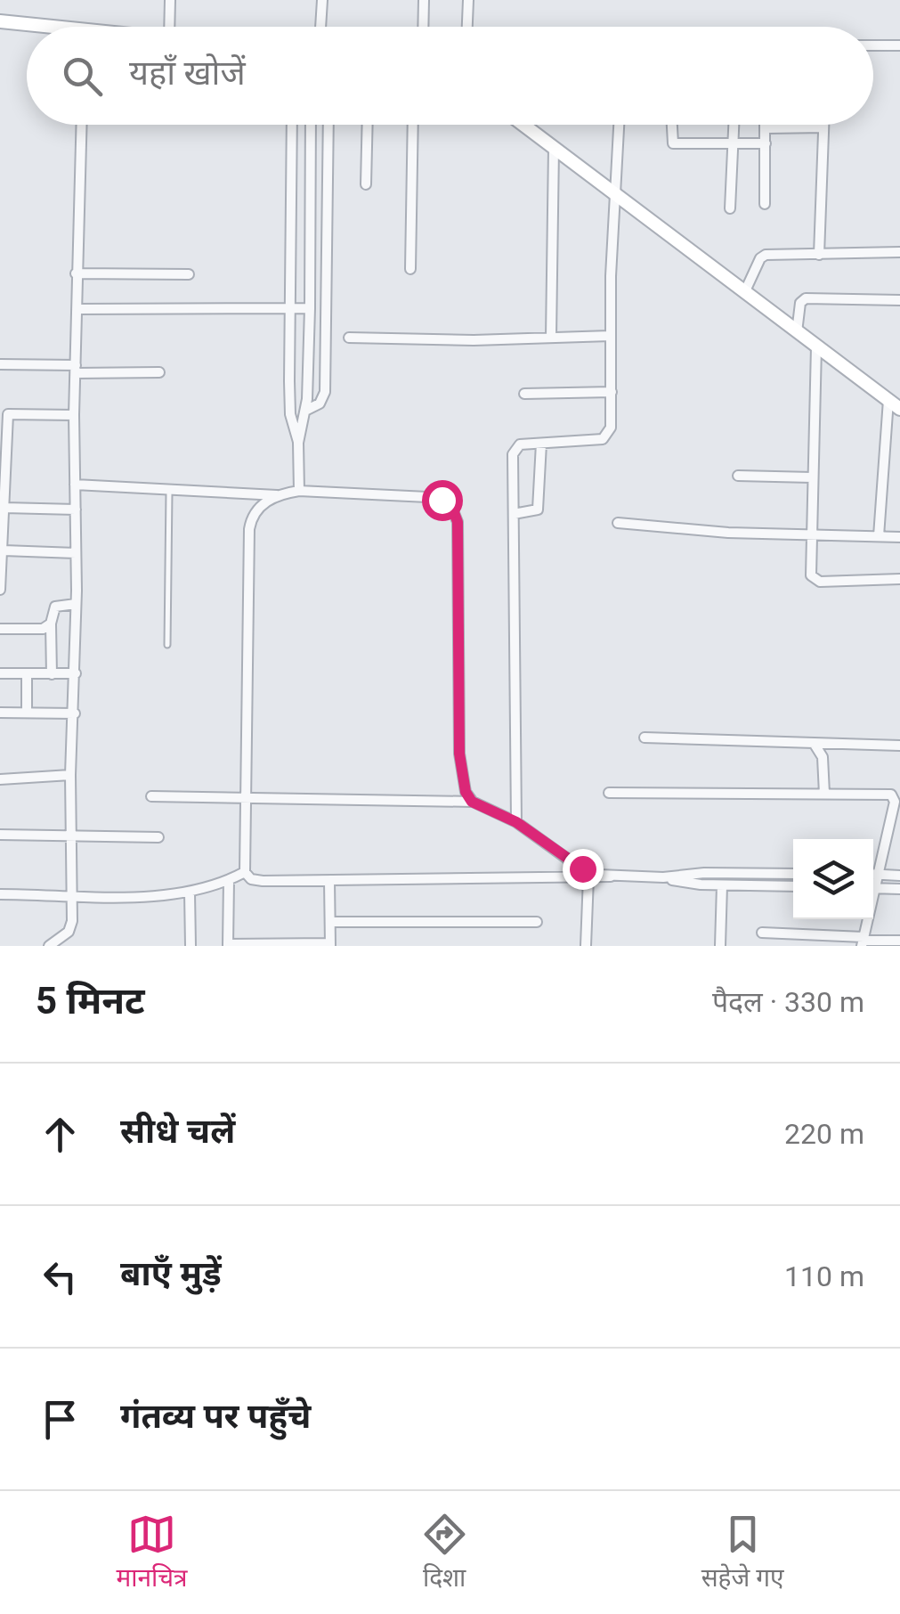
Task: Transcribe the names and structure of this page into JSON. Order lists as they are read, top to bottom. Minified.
{"page":{"search":"यहाँ खोजें","heading":["5 मिनट","पैदल · 330 m"],"list":[["सीधे चलें","220 m"],["बाएँ मुड़ें","110 m"],"गंतव्य पर पहुँचे"],"nav":["मानचित्र","दिशा","सहेजे गए"]}}
